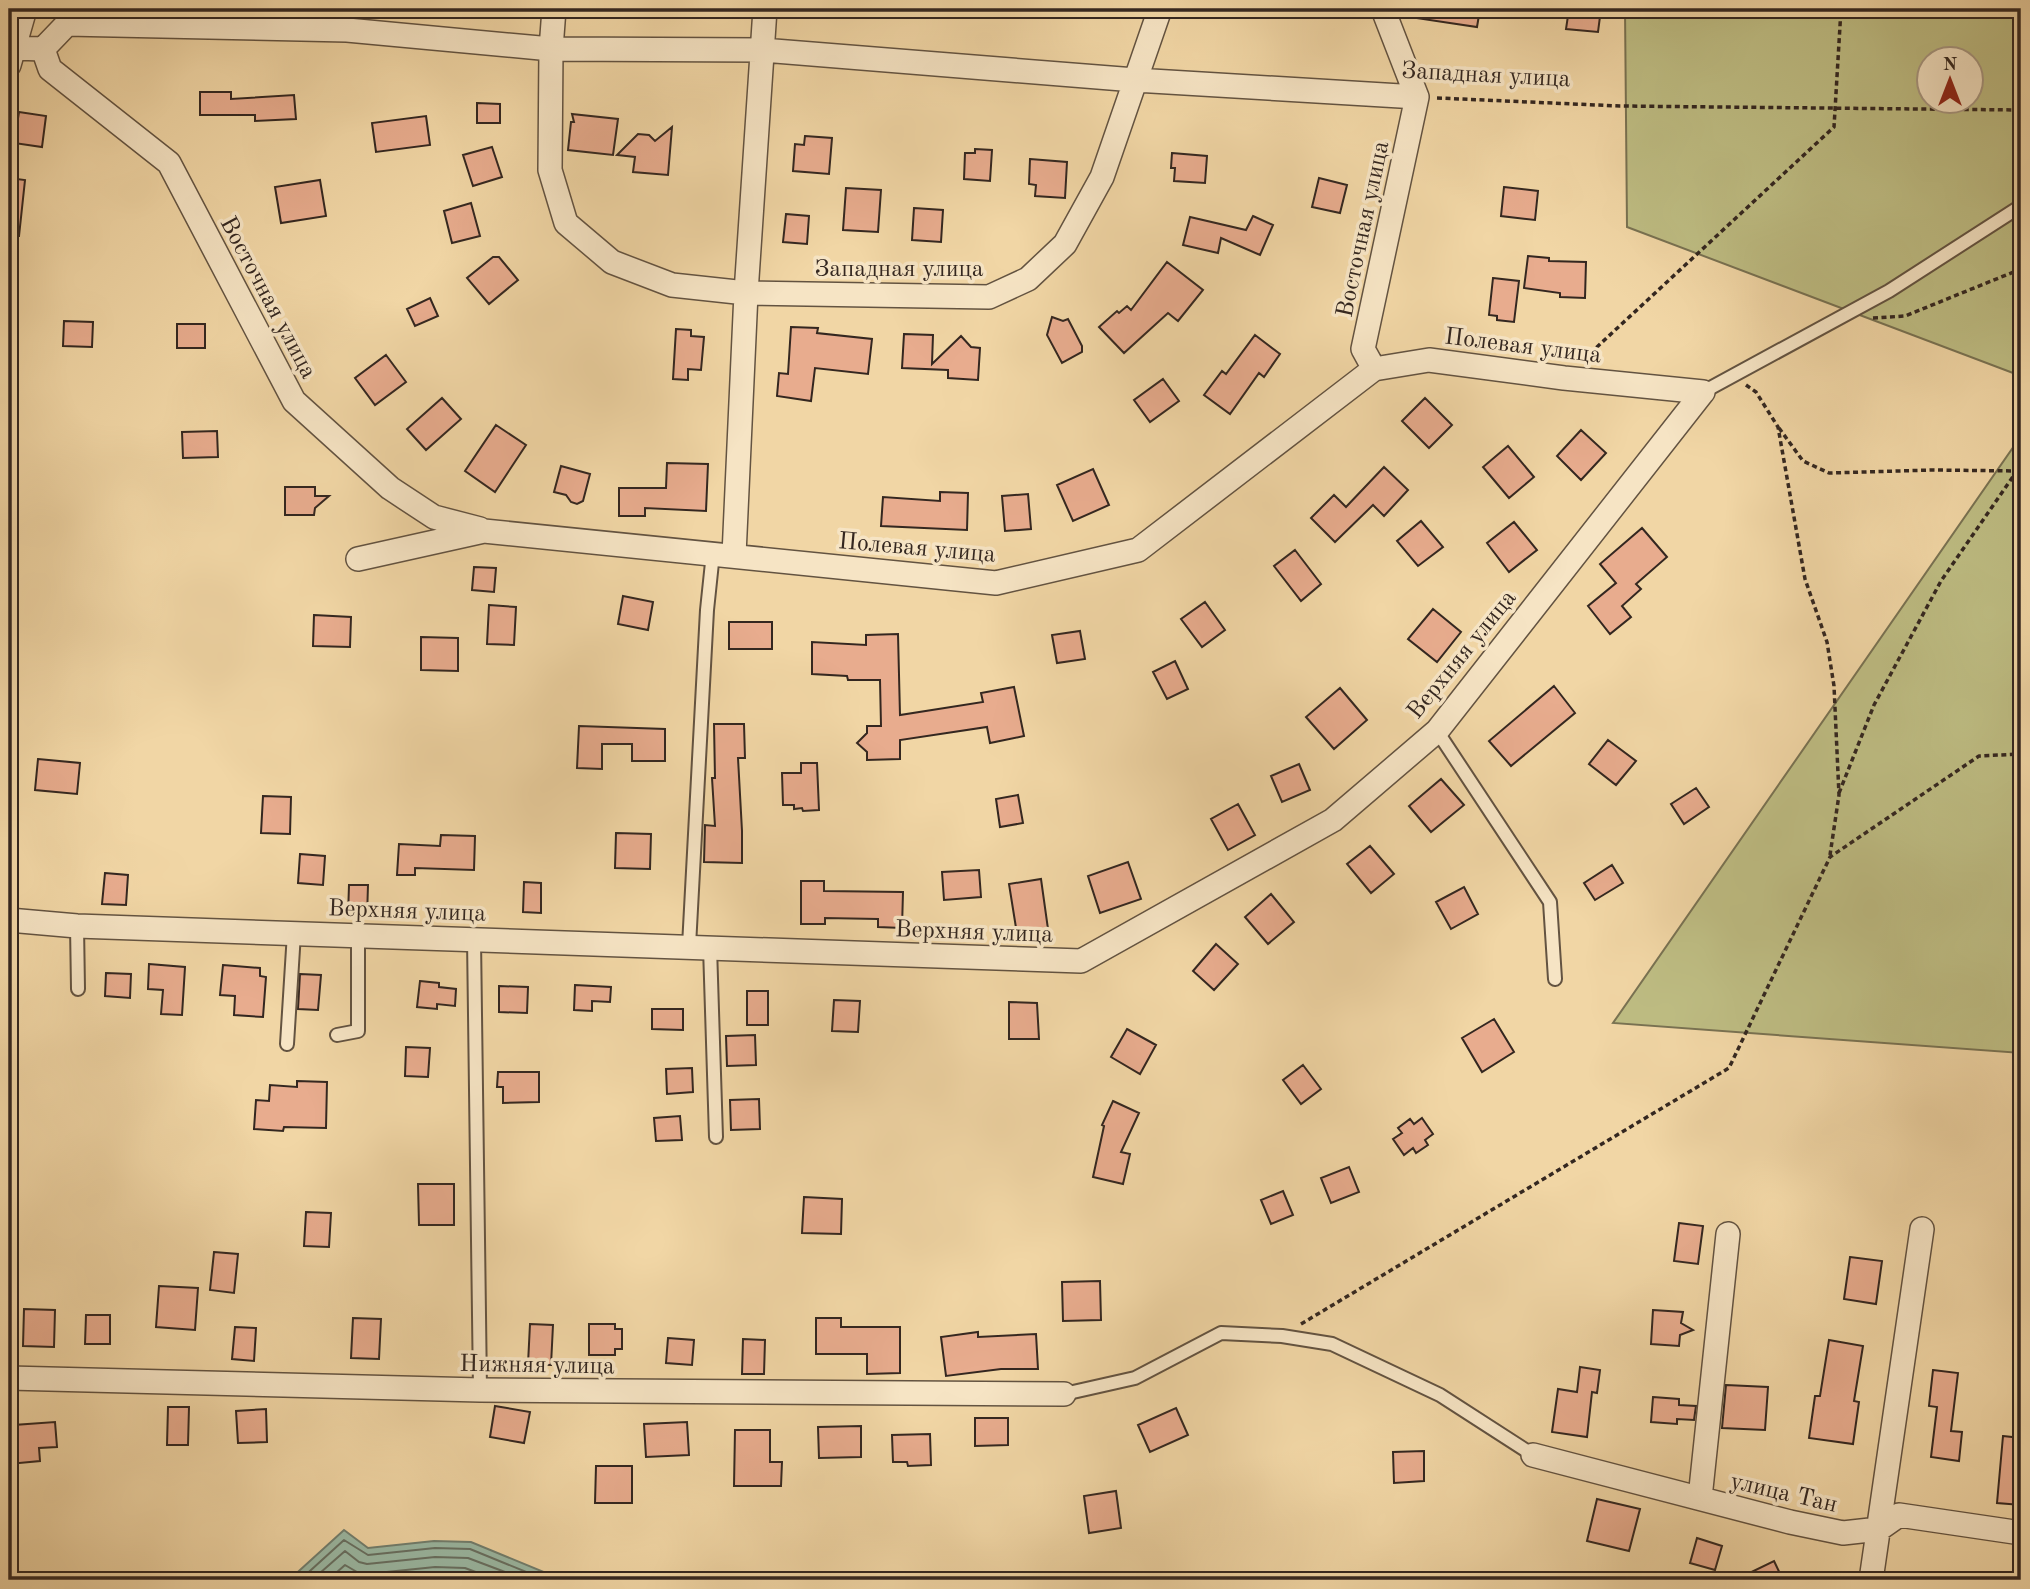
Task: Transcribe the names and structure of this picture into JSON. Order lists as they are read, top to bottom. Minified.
{"streets":{"street":["Западная улица","Восточная улица","Полевая улица","Верхняя улица","Нижняя улица","улица Тан"]},"crossings":[["Западная улица","Восточная улица"],["Восточная улица","Полевая улица"],["Полевая улица","Верхняя улица"]],"north":"top"}
